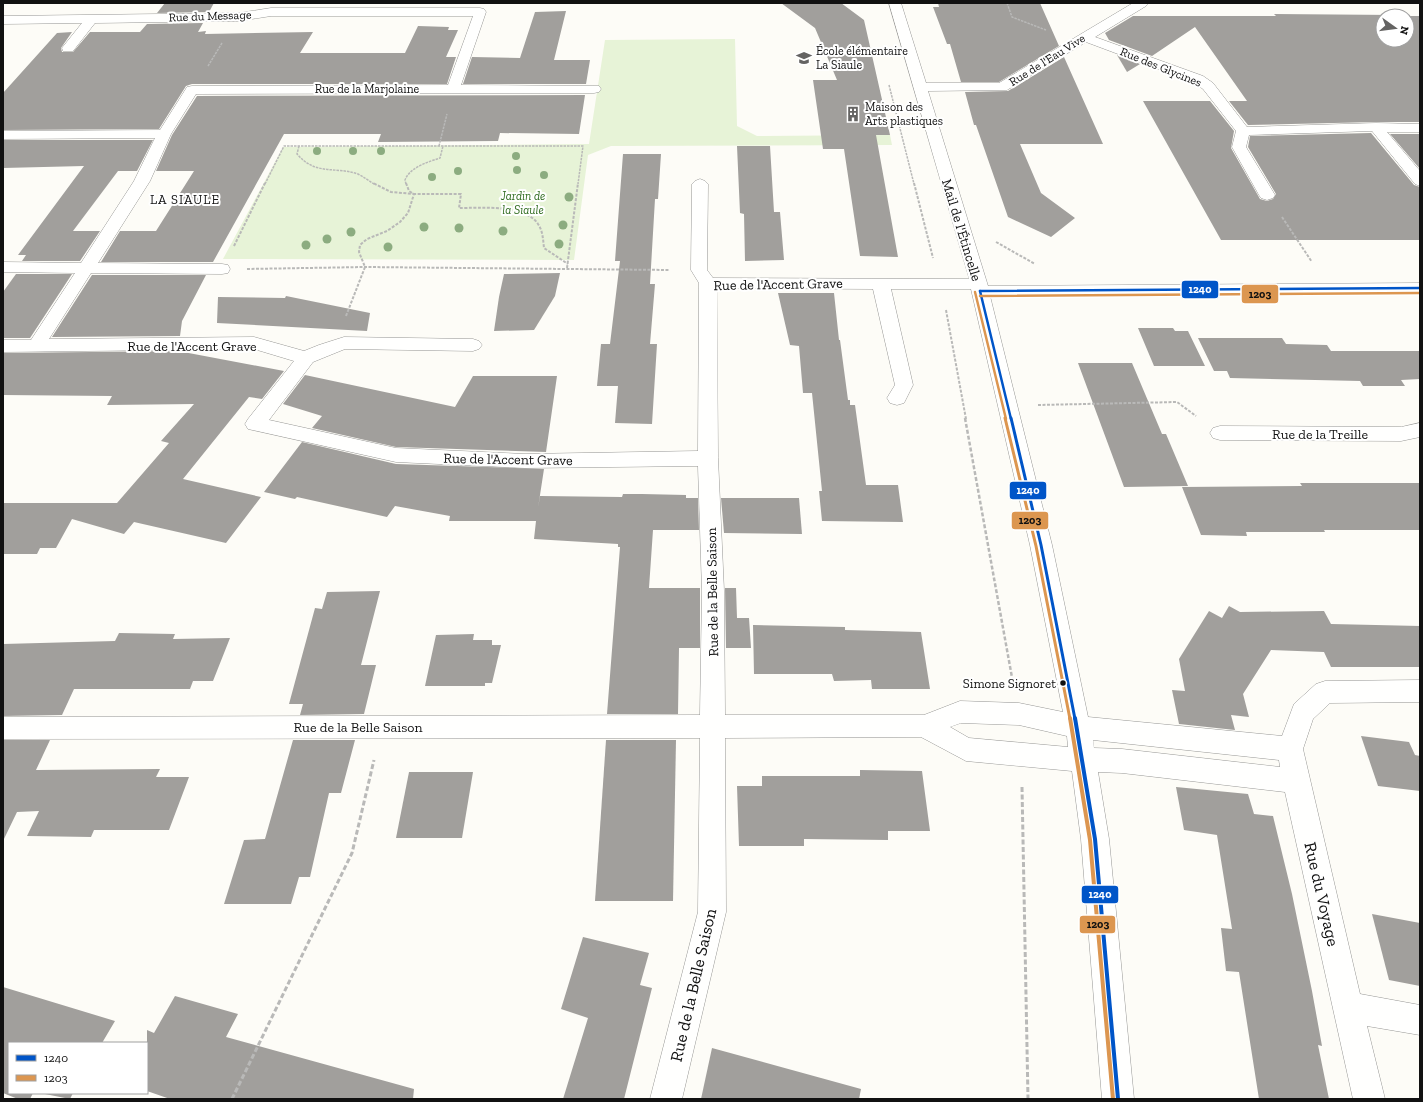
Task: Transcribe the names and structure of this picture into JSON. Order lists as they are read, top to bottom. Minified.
{"streets":{"street":["Rue du Message","Rue de l'Eau Vive","Rue des Glycines","Rue de la Marjolaine","Mail de l'Étincelle","Rue de l'Accent Grave","Rue de la Treille","Rue de la Belle Saison","Rue du Voyage"]},"crossings":[["Rue du Message","Rue de la Marjolaine"],["Rue de l'Eau Vive","Rue des Glycines"],["Rue de l'Eau Vive","Mail de l'Étincelle"],["Mail de l'Étincelle","Rue de l'Accent Grave"],["Mail de l'Étincelle","Rue de la Belle Saison"],["Rue de l'Accent Grave","Rue de la Belle Saison"]],"districts":["LA SIAULE"],"parks":["Jardin de la Siaule"],"places":{"school or university":["École élémentaire La Siaule"],"building":["Maison des Arts plastiques"],"other":["Simone Signoret"]},"lines":["transit line 1240","transit line 1203"],"legend":["1240","1203"],"north":"right"}
